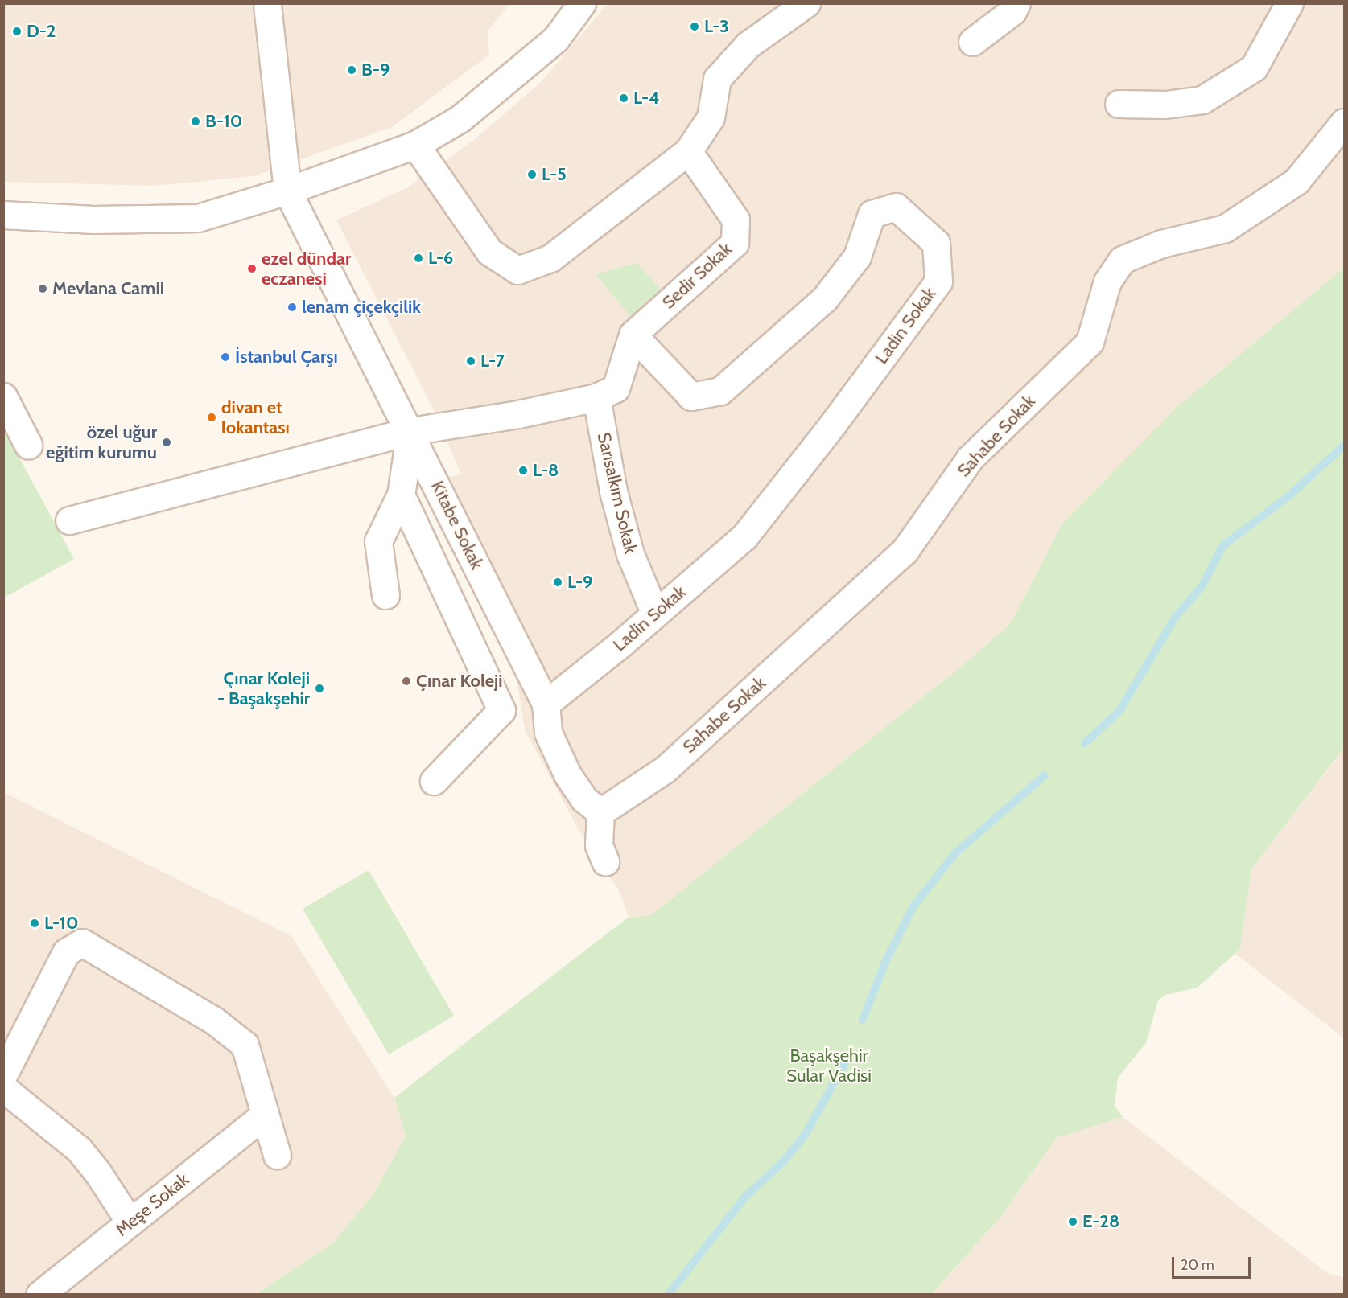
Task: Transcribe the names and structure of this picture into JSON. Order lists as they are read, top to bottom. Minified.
{"streets":{"street":["Sedir Sokak","Ladin Sokak","Sahabe Sokak","Sarısalkım Sokak","Kitabe Sokak","Meşe Sokak"]},"crossings":[["Sedir Sokak","Ladin Sokak"],["Ladin Sokak","Sarısalkım Sokak"],["Ladin Sokak","Kitabe Sokak"],["Sahabe Sokak","Kitabe Sokak"]],"parks":["Başakşehir Sular Vadisi"],"places":["L-3","D-2","B-9","L-4","B-10","L-5","L-6","ezel dündar eczanesi","Mevlana Camii","lenam çiçekçilik","İstanbul Çarşı","L-7","divan et lokantası","özel uğur eğitim kurumu","L-8","L-9","Çınar Koleji","Çınar Koleji - Başakşehir","L-10","E-28"],"scale_bar":"20 m"}
